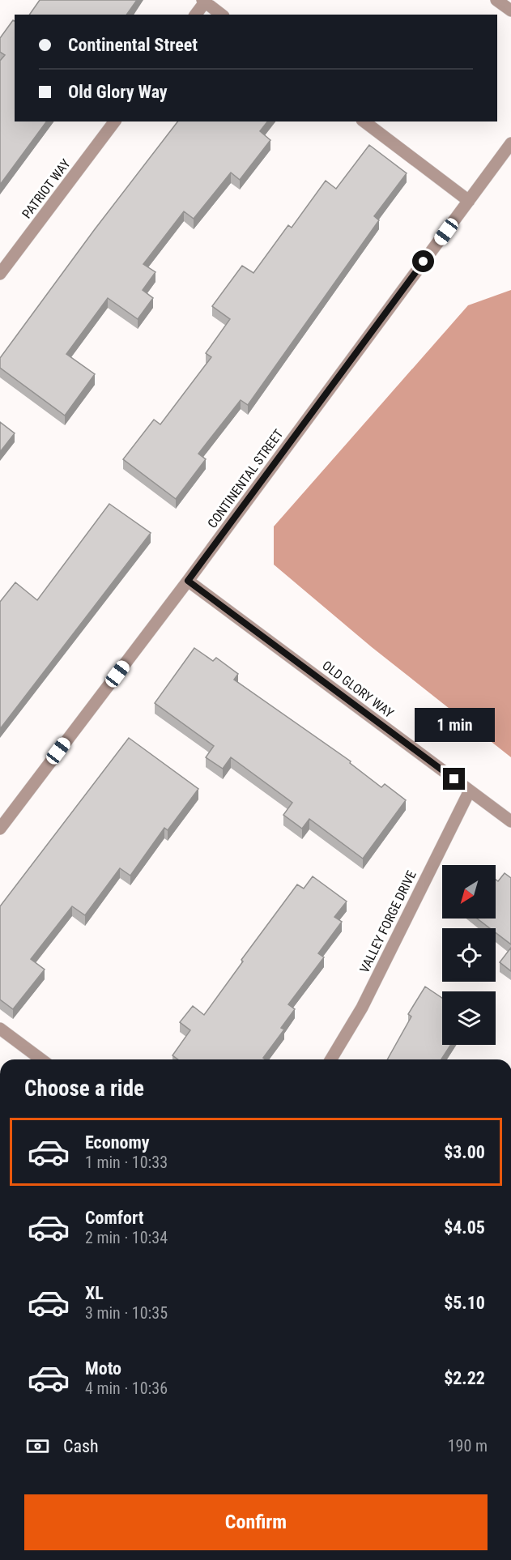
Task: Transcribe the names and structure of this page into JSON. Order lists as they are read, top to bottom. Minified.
{"streets":{"street":["PATRIOT WAY","CONTINENTAL STREET","OLD GLORY WAY","VALLEY FORGE DRIVE"]},"crossings":[["CONTINENTAL STREET","OLD GLORY WAY"],["OLD GLORY WAY","VALLEY FORGE DRIVE"]],"north":"bottom left","page":{"banner":["Continental Street","Old Glory Way"],"bubble":"1 min","heading":"Choose a ride","list":[{"name":"Economy","note":"1 min · 10:33","value":"$3.00"},{"name":"Comfort","note":"2 min · 10:34","value":"$4.05"},{"name":"XL","note":"3 min · 10:35","value":"$5.10"},{"name":"Moto","note":"4 min · 10:36","value":"$2.22"}],"pay":["Cash","190 m"],"buttons":"Confirm"}}
